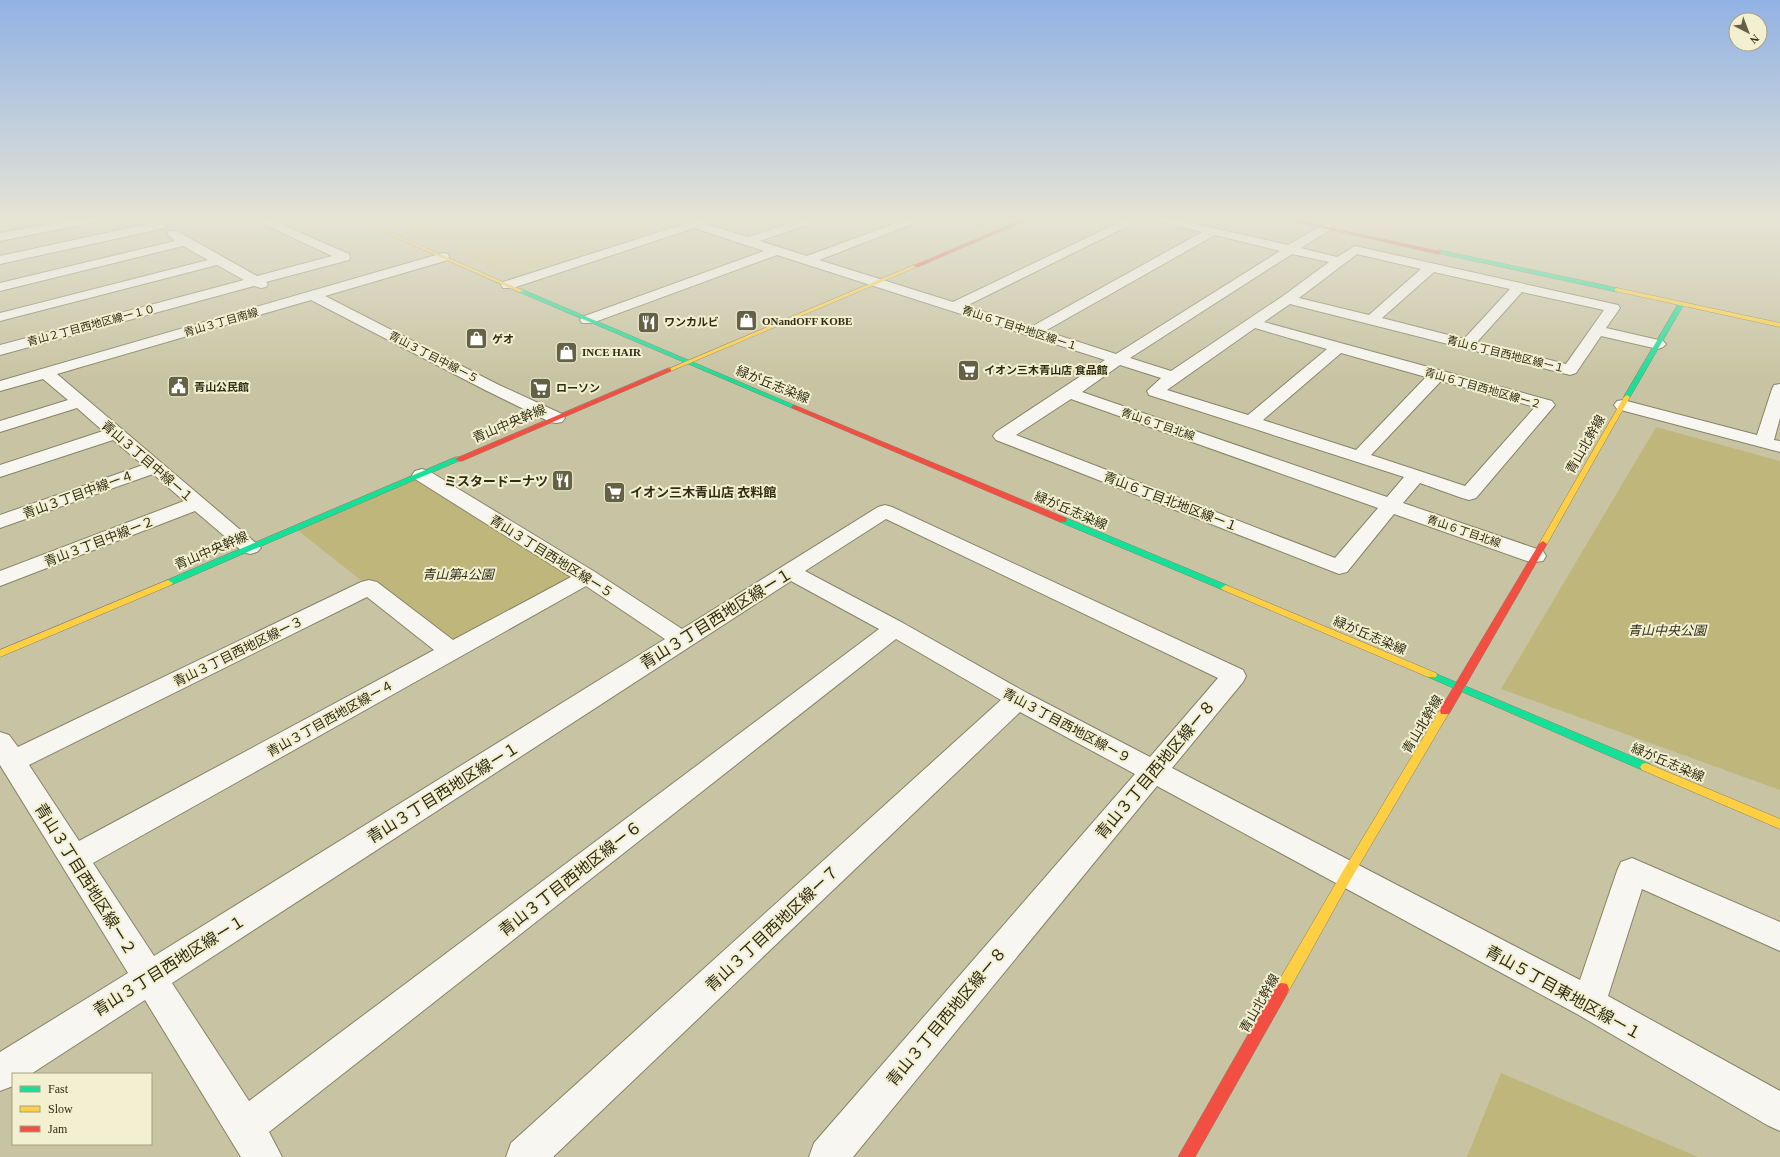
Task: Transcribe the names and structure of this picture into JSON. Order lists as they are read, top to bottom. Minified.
{"streets":{"street":["青山３丁目南線","青山２丁目西地区線ー１０","青山６丁目中地区線ー１","青山６丁目西地区線ー１","青山３丁目中線ー５","緑が丘志染線","青山６丁目西地区線ー２","青山中央幹線","青山６丁目北線","青山北幹線","青山３丁目中線ー１","青山３丁目中線ー４","青山６丁目北地区線ー１","青山３丁目中線ー２","青山３丁目西地区線ー５","青山３丁目西地区線ー１","青山３丁目西地区線ー３","青山３丁目西地区線ー４","青山３丁目西地区線ー９","青山３丁目西地区線ー８","青山３丁目西地区線ー６","青山３丁目西地区線ー２","青山３丁目西地区線ー７","青山５丁目東地区線ー１"]},"crossings":[["青山３丁目南線","青山３丁目中線ー５"],["青山３丁目南線","青山３丁目中線ー１"],["青山６丁目中地区線ー１","青山６丁目西地区線ー１"],["青山６丁目中地区線ー１","青山中央幹線"],["青山６丁目西地区線ー１","青山６丁目西地区線ー２"],["青山３丁目中線ー５","青山中央幹線"],["緑が丘志染線","青山中央幹線"],["緑が丘志染線","青山北幹線"],["青山中央幹線","青山３丁目中線ー１"],["青山中央幹線","青山３丁目西地区線ー５"],["青山６丁目北線","青山北幹線"],["青山６丁目北線","青山６丁目北地区線ー１"],["青山北幹線","青山３丁目西地区線ー９"],["青山北幹線","青山５丁目東地区線ー１"],["青山３丁目中線ー１","青山３丁目中線ー４"],["青山３丁目中線ー１","青山３丁目中線ー２"],["青山３丁目西地区線ー５","青山３丁目西地区線ー１"],["青山３丁目西地区線ー５","青山３丁目西地区線ー４"],["青山３丁目西地区線ー１","青山３丁目西地区線ー９"],["青山３丁目西地区線ー１","青山３丁目西地区線ー８"],["青山３丁目西地区線ー１","青山３丁目西地区線ー２"],["青山３丁目西地区線ー３","青山３丁目西地区線ー４"],["青山３丁目西地区線ー３","青山３丁目西地区線ー２"],["青山３丁目西地区線ー４","青山３丁目西地区線ー２"],["青山３丁目西地区線ー９","青山３丁目西地区線ー８"],["青山３丁目西地区線ー９","青山３丁目西地区線ー６"],["青山３丁目西地区線ー９","青山３丁目西地区線ー７"],["青山３丁目西地区線ー９","青山５丁目東地区線ー１"],["青山３丁目西地区線ー６","青山３丁目西地区線ー２"]],"parks":["青山第4公園","青山中央公園"],"places":{"shop":["ONandOFF KOBE","ゲオ","INCE HAIR"],"restaurant":["ワンカルビ","ミスタードーナツ"],"supermarket":["イオン三木青山店 食品館","ローソン","イオン三木青山店 衣料館"],"public building":["青山公民館"]},"legend":["Fast","Slow","Jam"],"north":"bottom right"}
